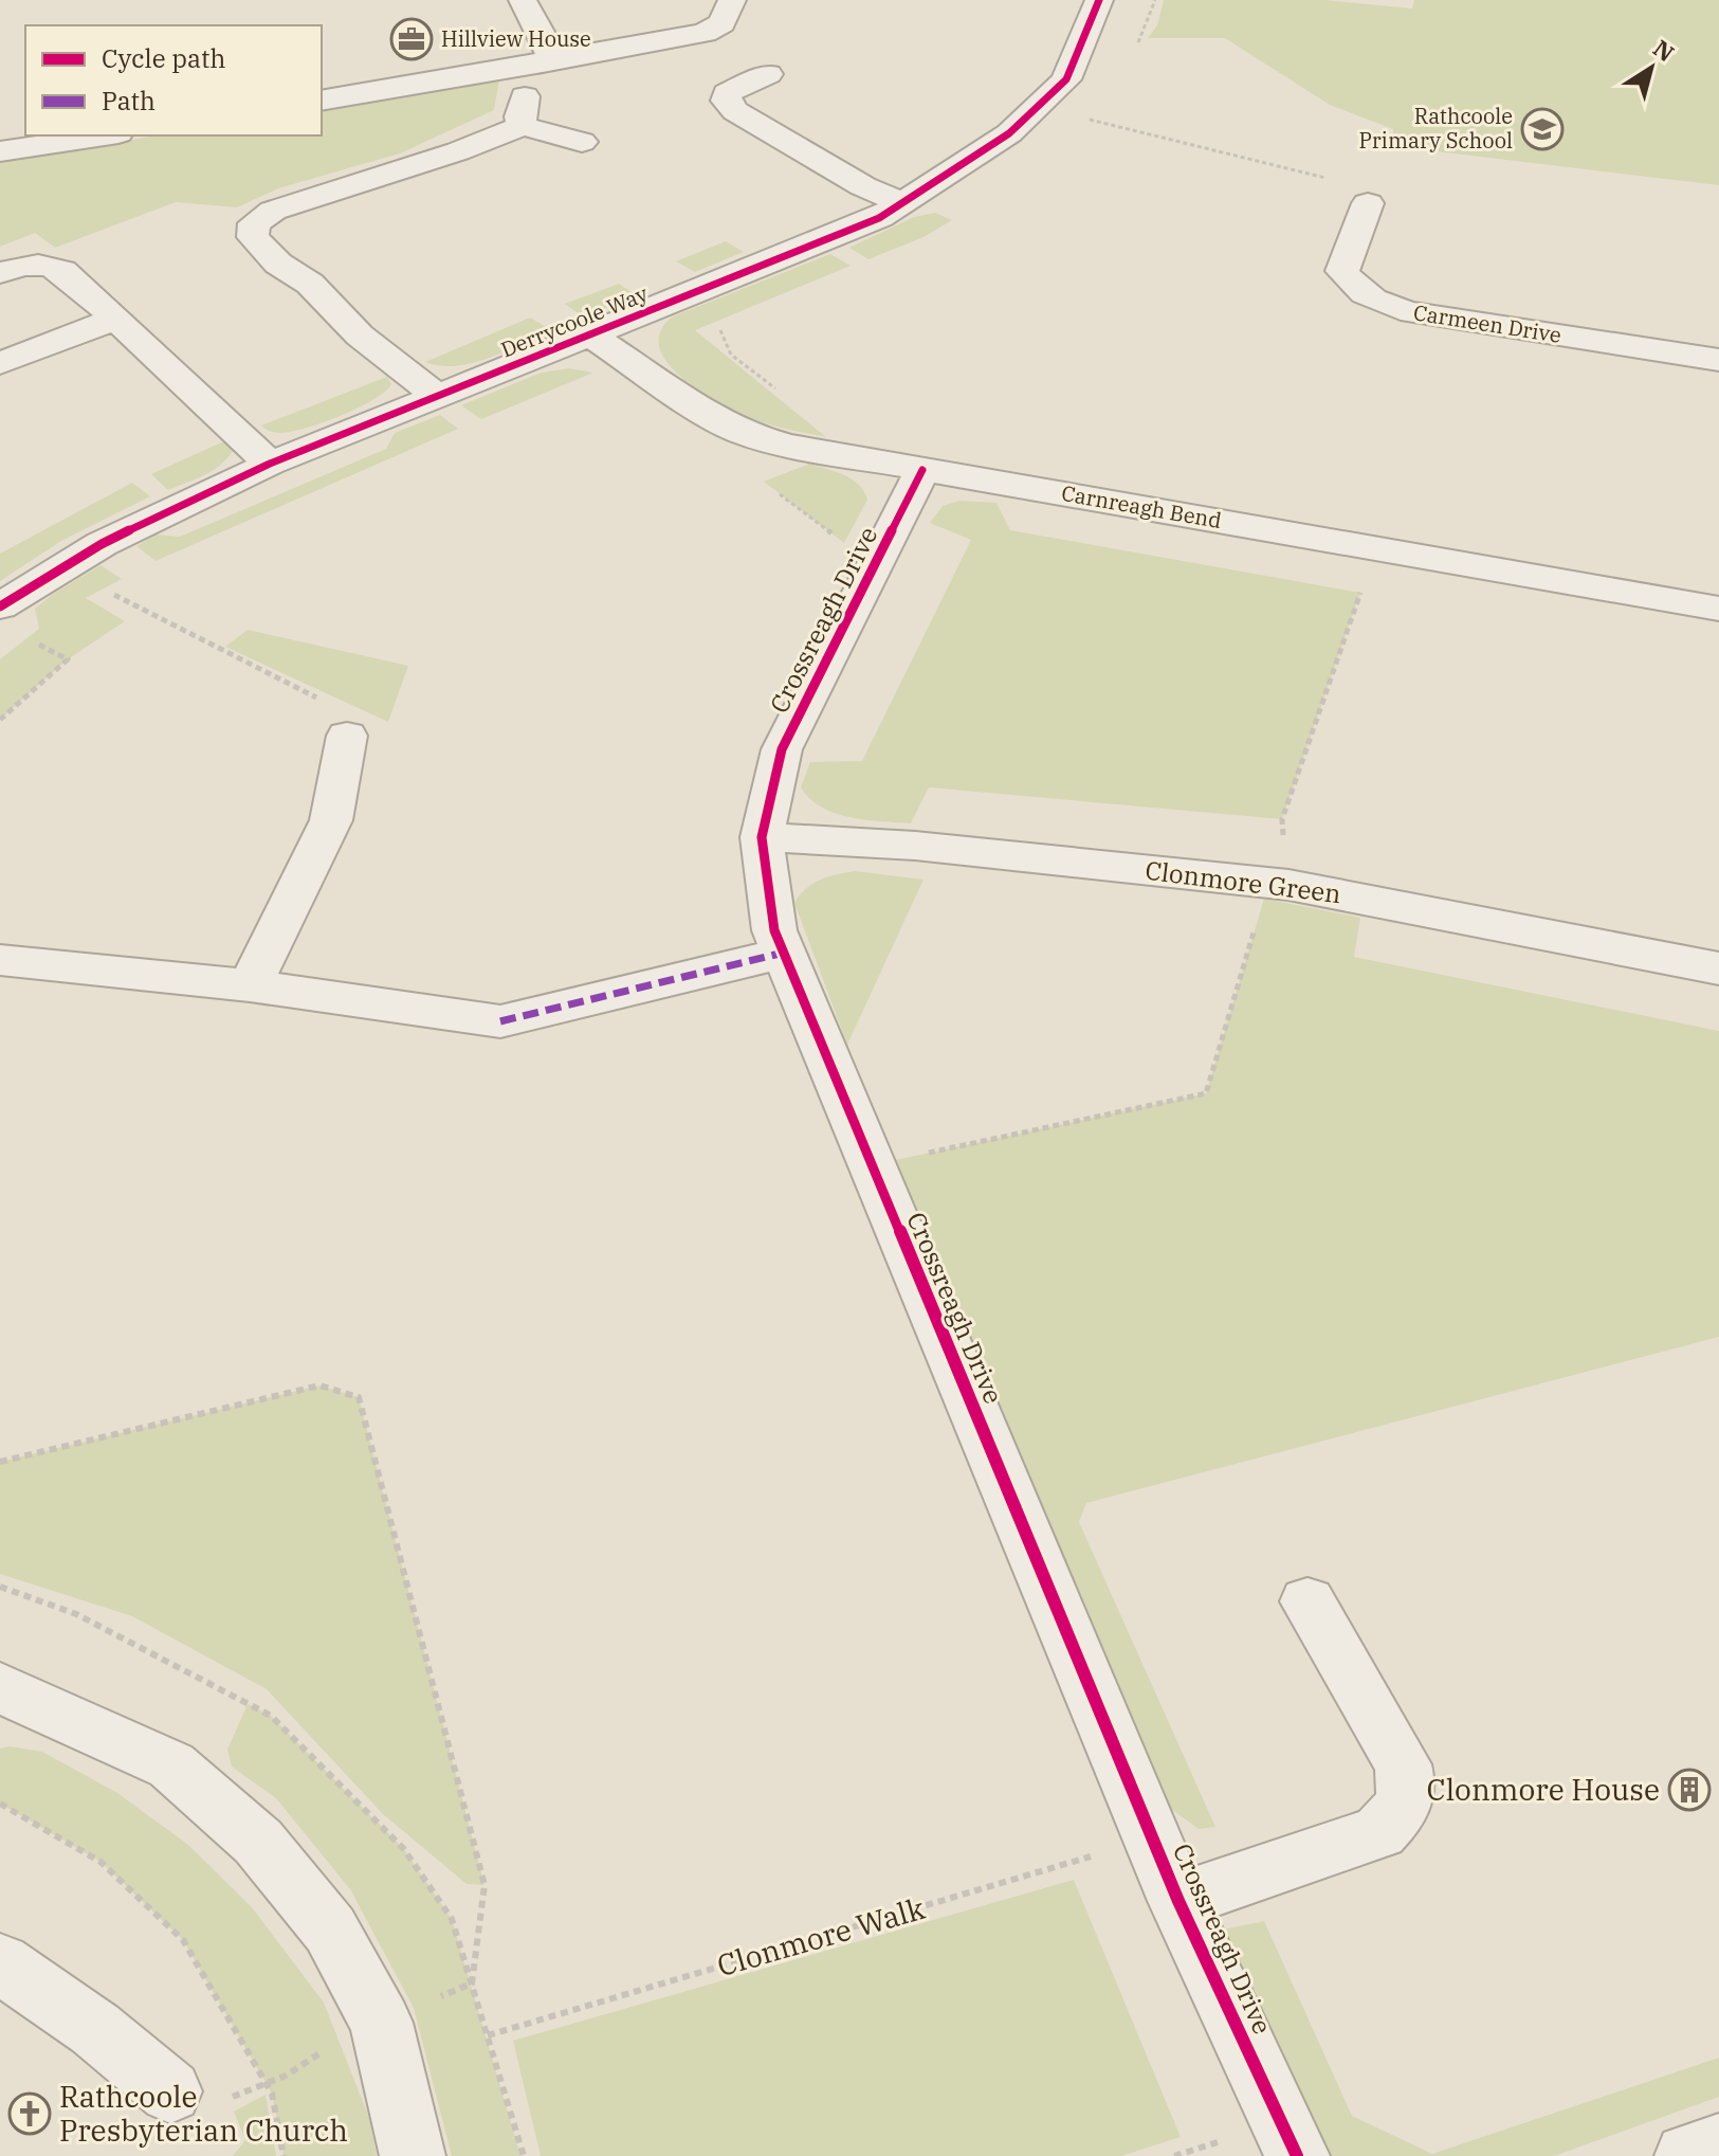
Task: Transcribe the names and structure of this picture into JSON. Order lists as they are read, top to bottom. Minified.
{"streets":{"street":["Derrycoole Way","Carmeen Drive","Carnreagh Bend","Crossreagh Drive","Clonmore Green"],"path":["Clonmore Walk"]},"crossings":[["Derrycoole Way","Carnreagh Bend"],["Carnreagh Bend","Crossreagh Drive"],["Crossreagh Drive","Clonmore Green"],["Crossreagh Drive","Clonmore Walk"]],"places":{"office":["Hillview House"],"school or university":["Rathcoole Primary School"],"building":["Clonmore House"],"church":["Rathcoole Presbyterian Church"]},"legend":["Cycle path","Path"],"north":"top right"}
